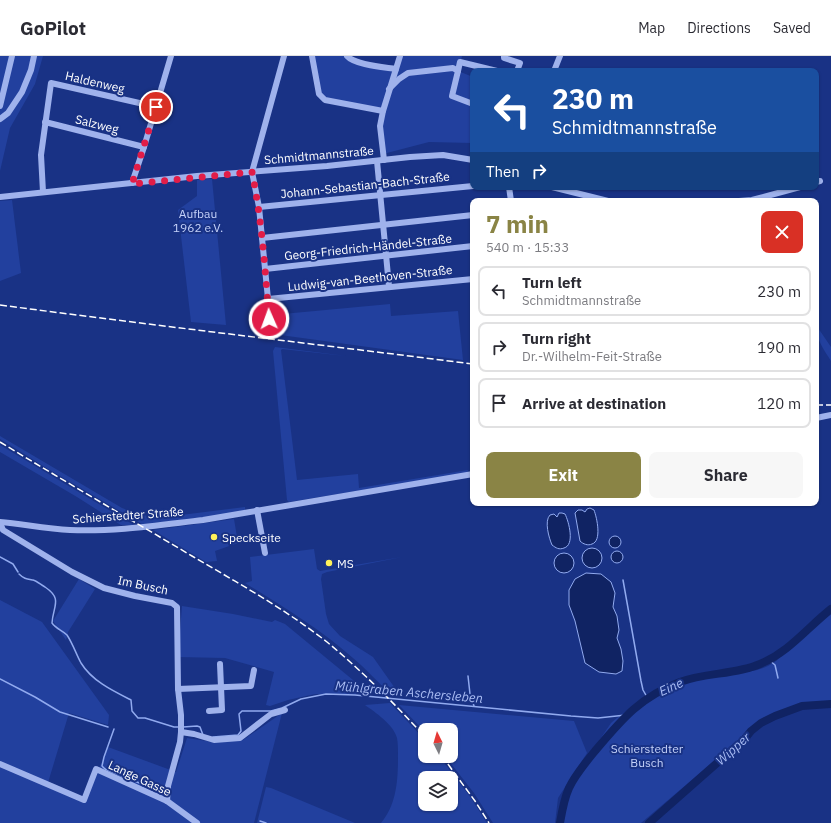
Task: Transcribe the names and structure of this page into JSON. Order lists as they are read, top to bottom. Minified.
{"streets":{"street":["Haldenweg","Salzweg","Schmidtmannstraße","Johann-Sebastian-Bach-Straße","Georg-Friedrich-Händel-Straße","Ludwig-van-Beethoven-Straße","Schierstedter Straße","Im Busch","Lange Gasse"]},"crossings":[["Haldenweg","Salzweg"],["Schierstedter Straße","Im Busch"],["Im Busch","Lange Gasse"]],"water":["Eine","Mühlgraben Aschersleben","Wipper"],"parks":["Aufbau 1962 e.V.","Schierstedter Busch"],"places":["Speckseite","MS"],"north":"top","page":{"header":"GoPilot","nav":["Map","Directions","Saved"],"turn":["230 m","Schmidtmannstraße"],"then":"Then","heading":["7 min","540 m · 15:33"],"list":[{"name":"Turn left","note":"Schmidtmannstraße","value":"230 m"},{"name":"Turn right","note":"Dr.-Wilhelm-Feit-Straße","value":"190 m"},{"name":"Arrive at destination","value":"120 m"}],"buttons":["Exit","Share"]}}
